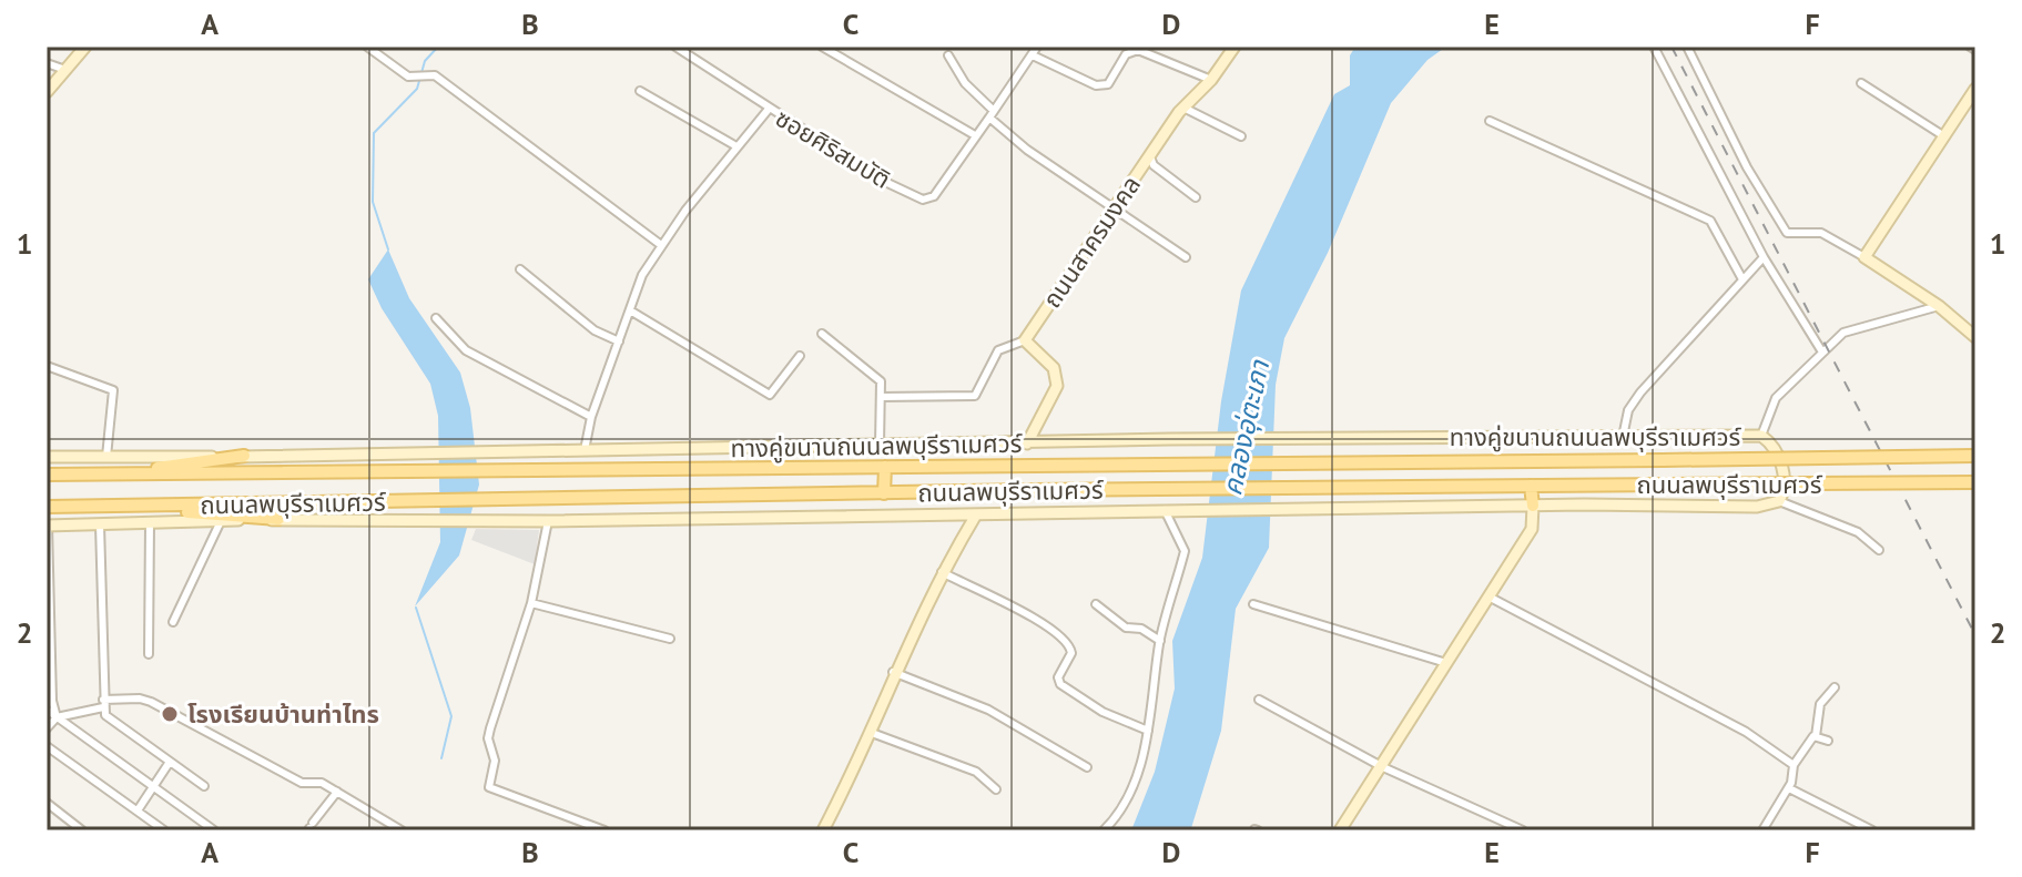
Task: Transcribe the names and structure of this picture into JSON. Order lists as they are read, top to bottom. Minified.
{"streets":{"main road":["ถนนสาครมงคล","ทางคู่ขนานถนนลพบุรีราเมศวร์","ถนนลพบุรีราเมศวร์"],"street":["ซอยศิริสมบัติ"]},"crossings":[["ซอยศิริสมบัติ","ทางคู่ขนานถนนลพบุรีราเมศวร์"]],"water":["คลองอุ่ตะเภา"],"places":["โรงเรียนบ้านท่าไทร"],"grid":{"columns":["A","B","C","D","E","F"],"rows":["1","2"]}}
